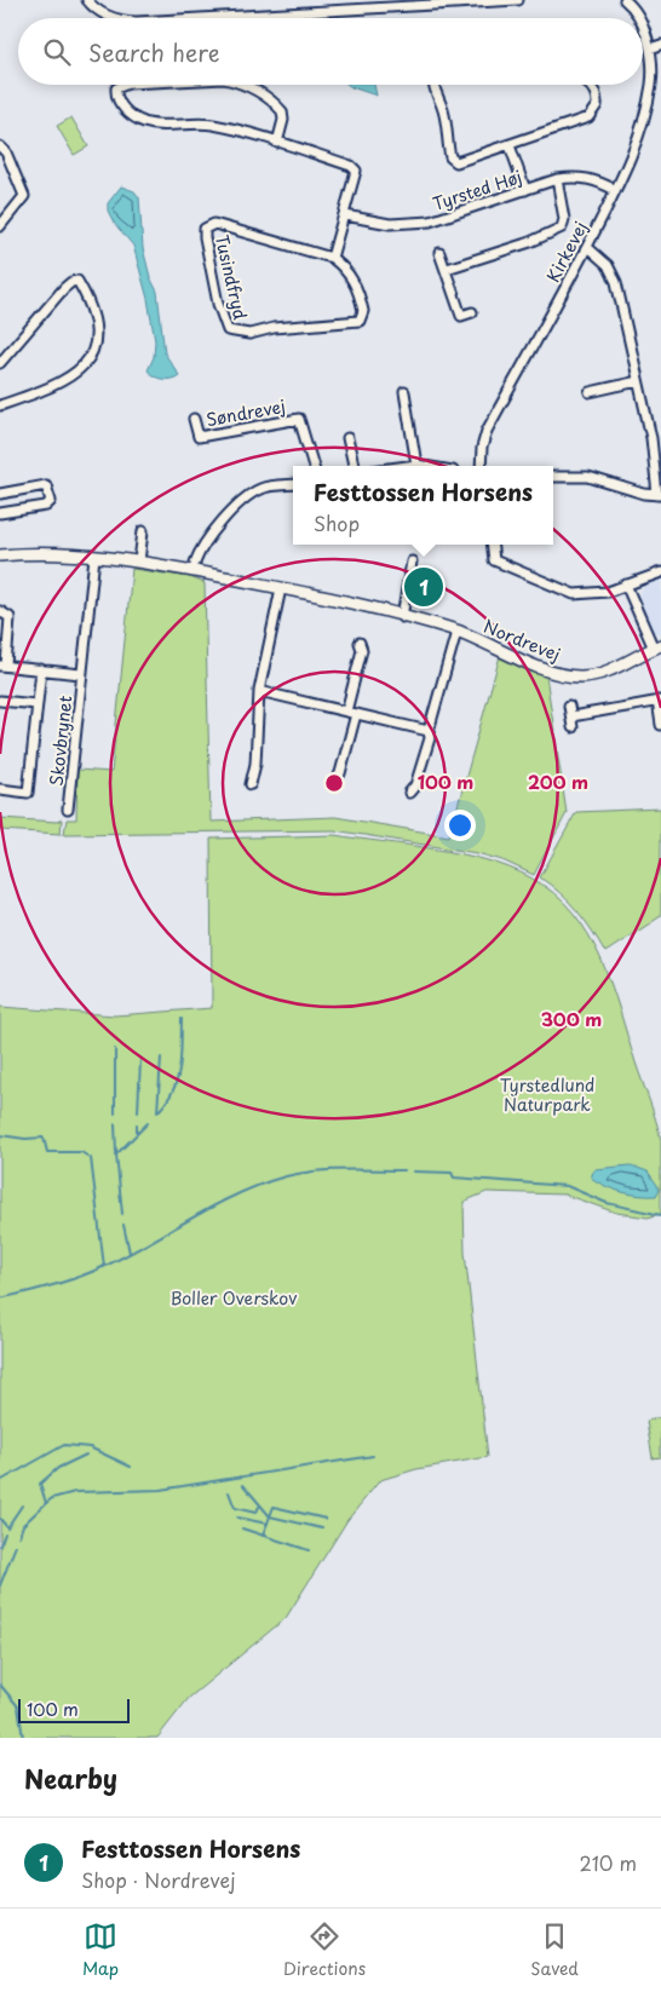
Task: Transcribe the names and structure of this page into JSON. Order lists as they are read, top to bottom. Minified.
{"streets":{"street":["Tyrsted Høj","Kirkevej","Tusindfryd","Søndrevej","Nordrevej","Skovbrynet"]},"crossings":[["Tyrsted Høj","Kirkevej"],["Nordrevej","Skovbrynet"]],"parks":["Tyrstedlund Naturpark","Boller Overskov"],"scale_bar":"100 m","page":{"search":"Search here","popup":["Festtossen Horsens","Shop"],"pins":"1","scale":"100 m","heading":"Nearby","list":[{"mark":"1","name":"Festtossen Horsens","note":"Shop · Nordrevej","value":"210 m"}],"nav":["Map","Directions","Saved"]},"rings":["100 m","200 m","300 m"]}
